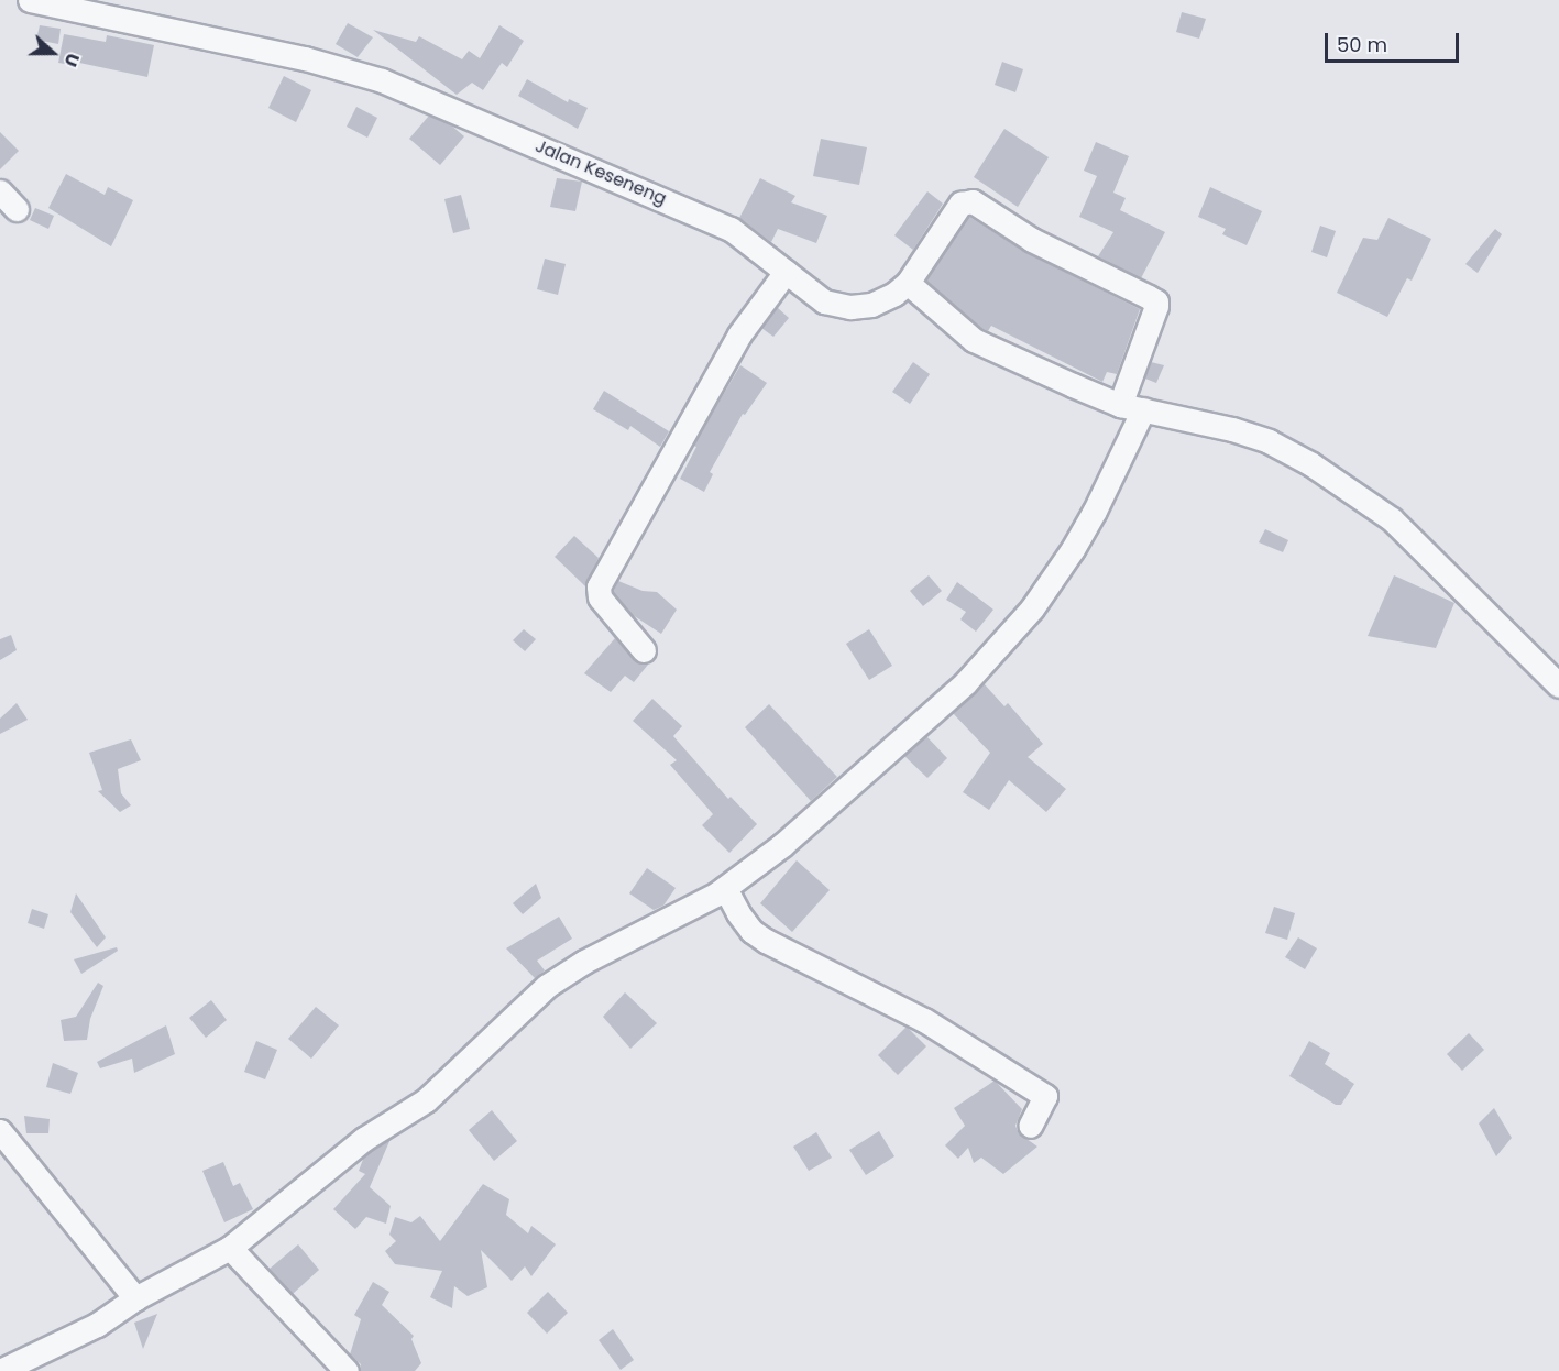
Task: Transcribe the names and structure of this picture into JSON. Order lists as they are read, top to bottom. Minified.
{"streets":{"street":["Jalan Keseneng"]},"scale_bar":"50 m","north":"right"}
